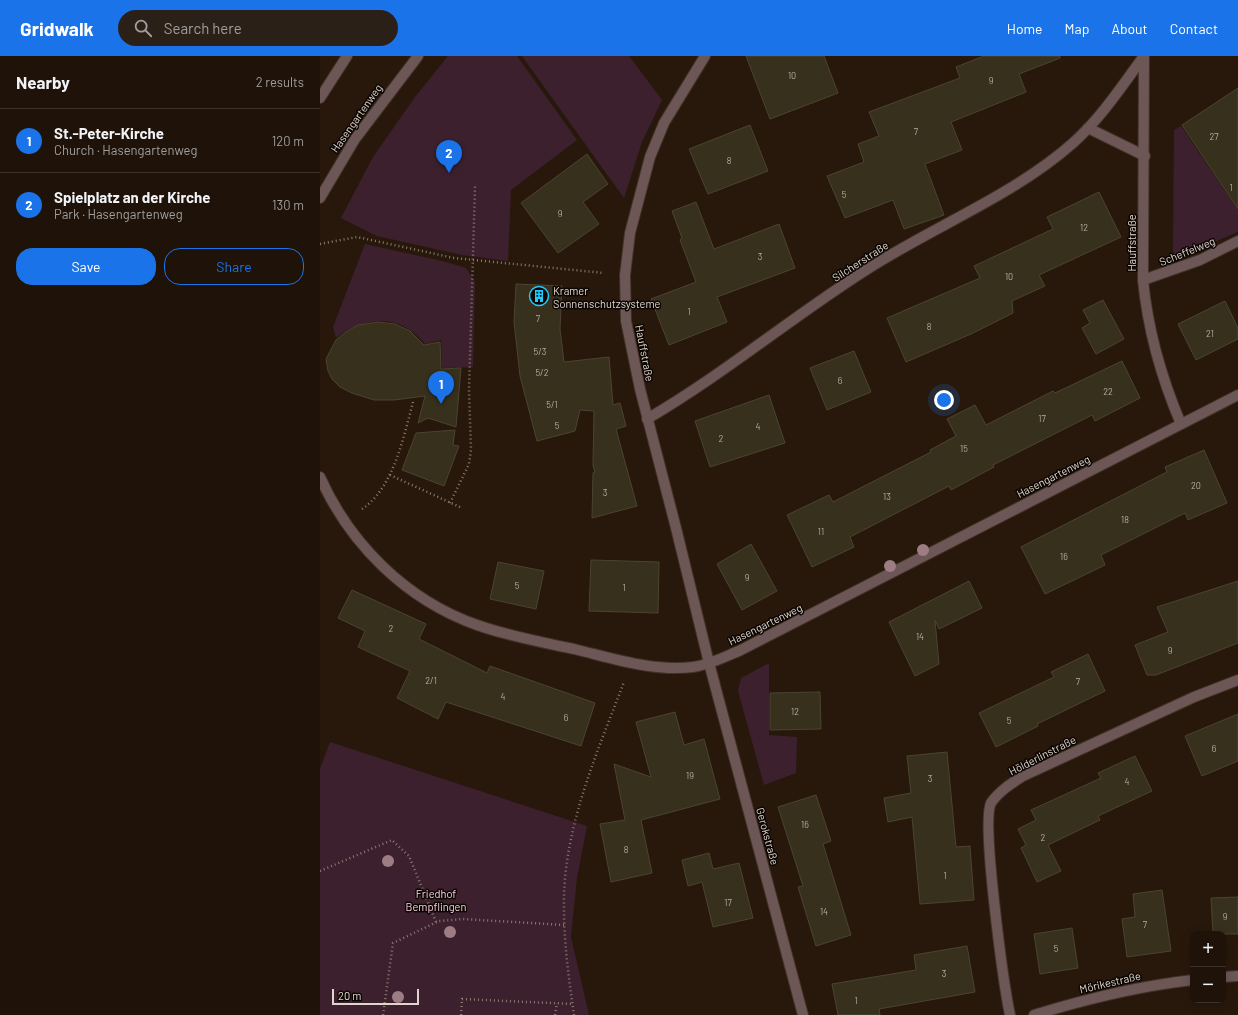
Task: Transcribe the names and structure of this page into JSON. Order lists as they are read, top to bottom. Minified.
{"streets":{"street":["Hasengartenweg","Hauffstraße","Scheffelweg","Silcherstraße","Hölderlinstraße","Gerokstraße","Mörikestraße"]},"crossings":[["Hasengartenweg","Hauffstraße"],["Hasengartenweg","Gerokstraße"],["Hauffstraße","Scheffelweg"],["Hauffstraße","Silcherstraße"],["Hauffstraße","Gerokstraße"]],"parks":["Friedhof Bempflingen"],"places":{"building":["Kramer Sonnenschutzsysteme"]},"house_numbers":["10","9","7","27","8","1","5","9","12","3","10","1","7","8","21","5/3","5/2","6","22","5/1","17","5","4","2","15","20","3","13","18","11","16","9","5","1","2","14","9","2/1","7","4","12","6","5","6","19","3","4","16","2","8","1","17","14","9","7","5","3","1"],"scale_bar":"20 m","page":{"header":"Gridwalk","search":"Search here","nav":["Home","Map","About","Contact"],"heading":["Nearby","2 results"],"list":[{"mark":"1","name":"St.-Peter-Kirche","note":"Church · Hasengartenweg","value":"120 m"},{"mark":"2","name":"Spielplatz an der Kirche","note":"Park · Hasengartenweg","value":"130 m"}],"pins":["2","1"],"buttons":["Save","Share"],"map_buttons":["+","−"],"scale":"20 m"}}
